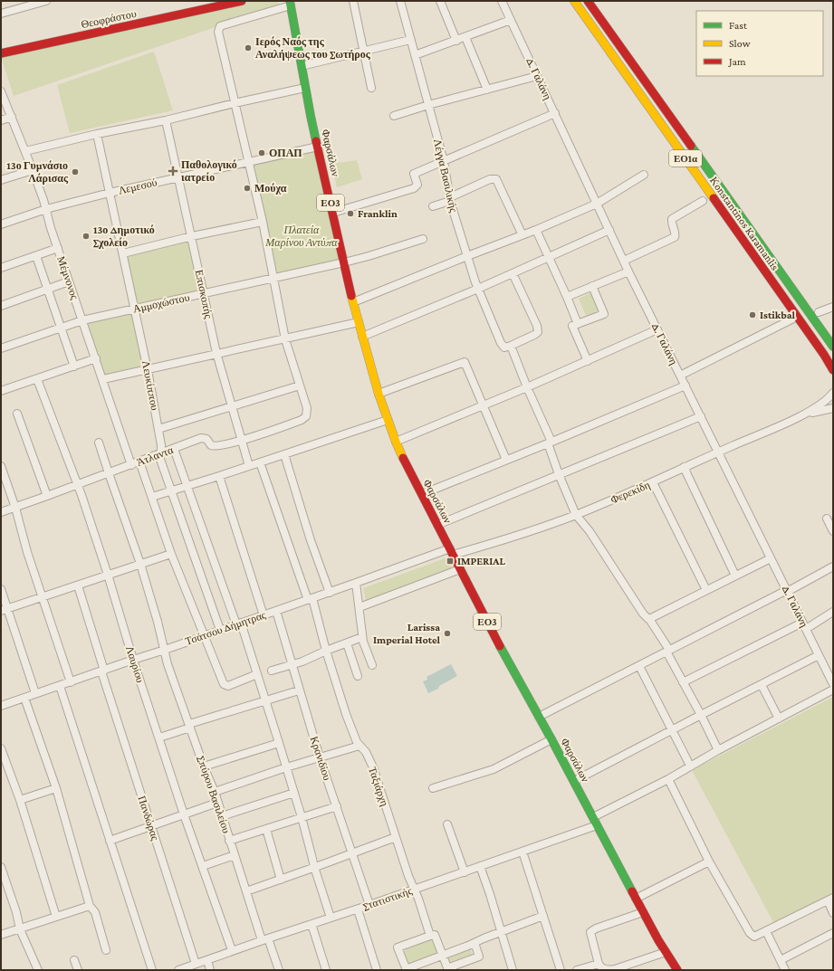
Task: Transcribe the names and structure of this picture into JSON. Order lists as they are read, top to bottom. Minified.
{"streets":{"main road":["Θεοφράστου","Φαρσάλων","ΕΟ1α","ΕΟ3","Κonstantinos Karamanlis"],"street":["Δ. Γαλάνη","Λέγγα Βασιλικής","Λεμεσού","Μέμνονος","Επισκοπής","Αμμοχώστου","Λευκίππου","Άτλαντα","Φερεκίδη","Τσάτσου Δήμητρας","Λαυρίου","Κρανιδίου","Ταξιάρχη","Σπύρου Βασιλείου","Πανδώρας","Στατιστικής"]},"crossings":[["Δ. Γαλάνη","Φερεκίδη"],["Φαρσάλων","Λεμεσού"],["Φαρσάλων","Αμμοχώστου"],["Φαρσάλων","Φερεκίδη"],["Φαρσάλων","Τσάτσου Δήμητρας"],["Φαρσάλων","Στατιστικής"],["Λέγγα Βασιλικής","Φερεκίδη"],["Λέγγα Βασιλικής","Στατιστικής"],["Λεμεσού","Μέμνονος"],["Λεμεσού","Επισκοπής"],["Λεμεσού","Λευκίππου"],["Μέμνονος","Αμμοχώστου"],["Μέμνονος","Άτλαντα"],["Επισκοπής","Αμμοχώστου"],["Επισκοπής","Άτλαντα"],["Αμμοχώστου","Λευκίππου"],["Λευκίππου","Άτλαντα"],["Λευκίππου","Τσάτσου Δήμητρας"],["Άτλαντα","Λαυρίου"],["Άτλαντα","Σπύρου Βασιλείου"],["Φερεκίδη","Τσάτσου Δήμητρας"],["Τσάτσου Δήμητρας","Λαυρίου"],["Τσάτσου Δήμητρας","Κρανιδίου"],["Τσάτσου Δήμητρας","Ταξιάρχη"],["Τσάτσου Δήμητρας","Σπύρου Βασιλείου"],["Τσάτσου Δήμητρας","Πανδώρας"],["Λαυρίου","Στατιστικής"],["Κρανιδίου","Στατιστικής"],["Ταξιάρχη","Στατιστικής"],["Σπύρου Βασιλείου","Στατιστικής"],["Πανδώρας","Στατιστικής"]],"parks":["Πλατεία Μαρίνου Αντύπα"],"places":{"other":["Ιερός Ναός της Αναλήψεως του Σωτήρος","ΟΠΑΠ","13ο Γυμνάσιο Λάρισας","Μούχα","Franklin","13ο Δημοτικό Σχολείο","Istikbal","Larissa Imperial Hotel"],"health":["Παθολογικό ιατρείο"],"transit":["IMPERIAL"]},"legend":["Fast","Slow","Jam"]}
